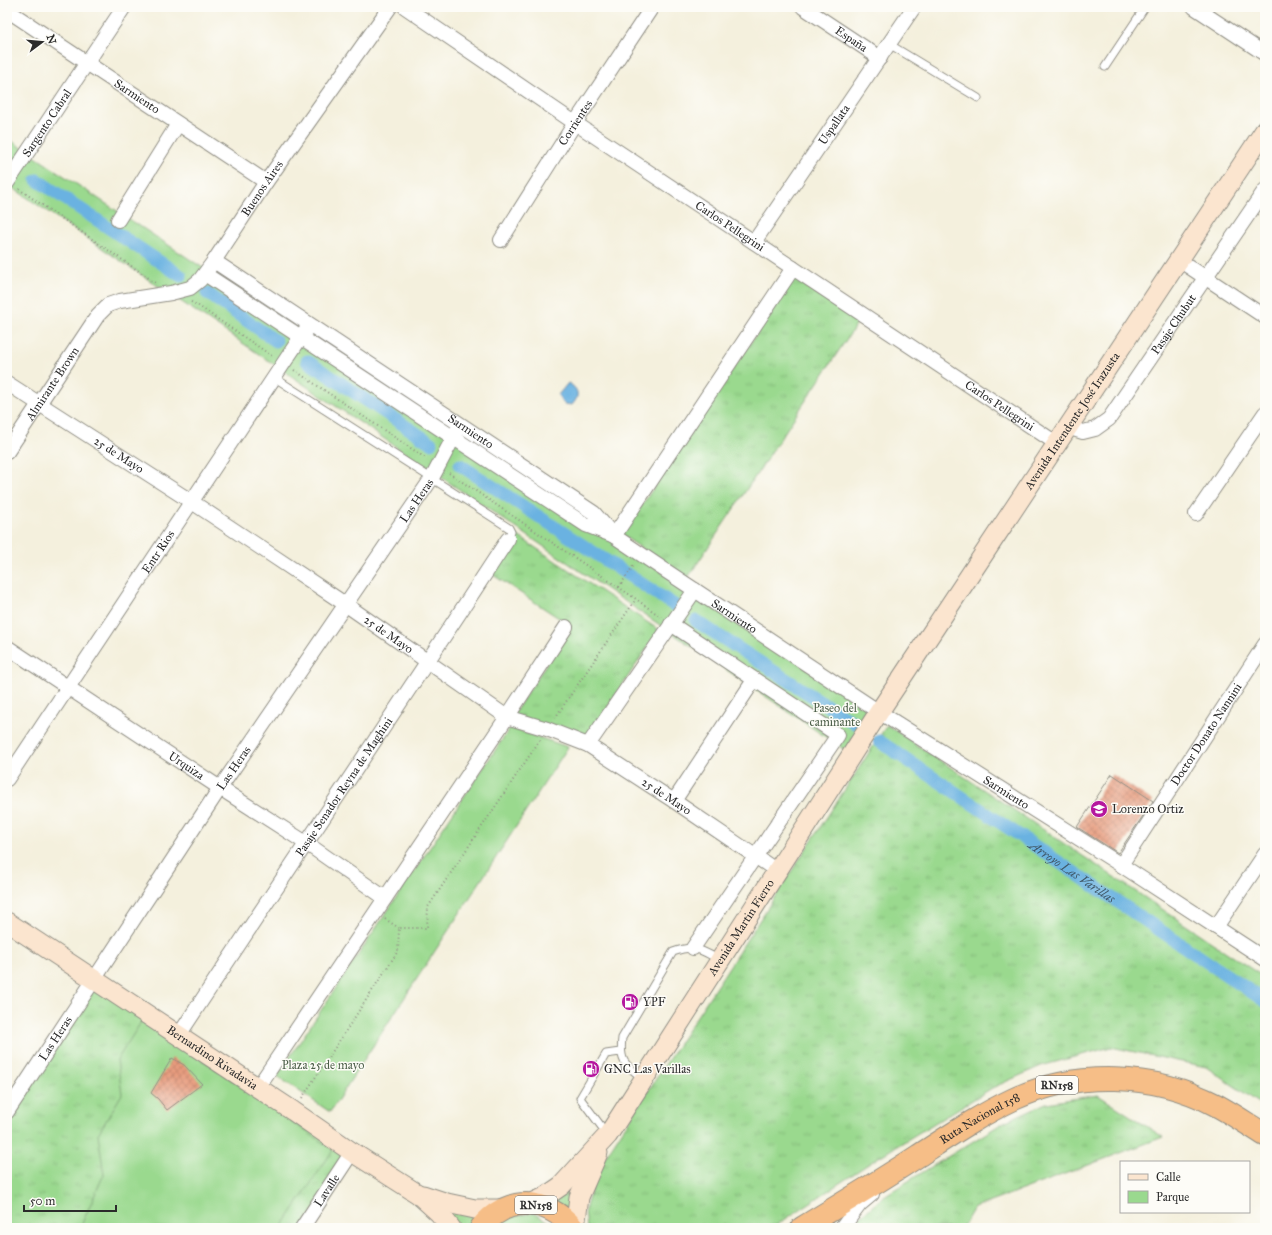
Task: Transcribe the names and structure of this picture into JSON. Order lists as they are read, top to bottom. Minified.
{"streets":{"highway":["RN158","Ruta Nacional 158"],"main road":["Avenida Intendente José Irazusta","Avenida Martin Fierro","Bernardino Rivadavia"],"street":["España","Sarmiento","Sargento Cabral","Corrientes","Uspallata","Buenos Aires","Carlos Pellegrini","Pasaje Chubut","Almirante Brown","25 de Mayo","Las Heras","Entr Rios","Doctor Donato Nannini","Urquiza","Pasaje Senador Reyna de Maghini","Lavalle"]},"crossings":[["España","Uspallata"],["Sarmiento","Sargento Cabral"],["Sarmiento","Buenos Aires"],["Sarmiento","Avenida Intendente José Irazusta"],["Sarmiento","Las Heras"],["Sarmiento","Entr Rios"],["Sarmiento","Doctor Donato Nannini"],["Sarmiento","Avenida Martin Fierro"],["Corrientes","Carlos Pellegrini"],["Uspallata","Carlos Pellegrini"],["Carlos Pellegrini","Avenida Intendente José Irazusta"],["Pasaje Chubut","Avenida Intendente José Irazusta"],["Almirante Brown","25 de Mayo"],["Avenida Intendente José Irazusta","Avenida Martin Fierro"],["25 de Mayo","Las Heras"],["25 de Mayo","Entr Rios"],["25 de Mayo","Pasaje Senador Reyna de Maghini"],["25 de Mayo","Avenida Martin Fierro"],["Las Heras","Urquiza"],["Las Heras","Bernardino Rivadavia"],["Entr Rios","Urquiza"],["Urquiza","Pasaje Senador Reyna de Maghini"],["Pasaje Senador Reyna de Maghini","Bernardino Rivadavia"],["Avenida Martin Fierro","RN158"],["Bernardino Rivadavia","RN158"],["Bernardino Rivadavia","Lavalle"]],"water":["Arroyo Las Varillas"],"parks":["Paseo del caminante","Plaza 25 de mayo"],"places":{"school or university":["Lorenzo Ortiz"],"fuel station":["YPF","GNC Las Varillas"]},"legend":["Calle","Parque"],"scale_bar":"50 m","north":"right"}
